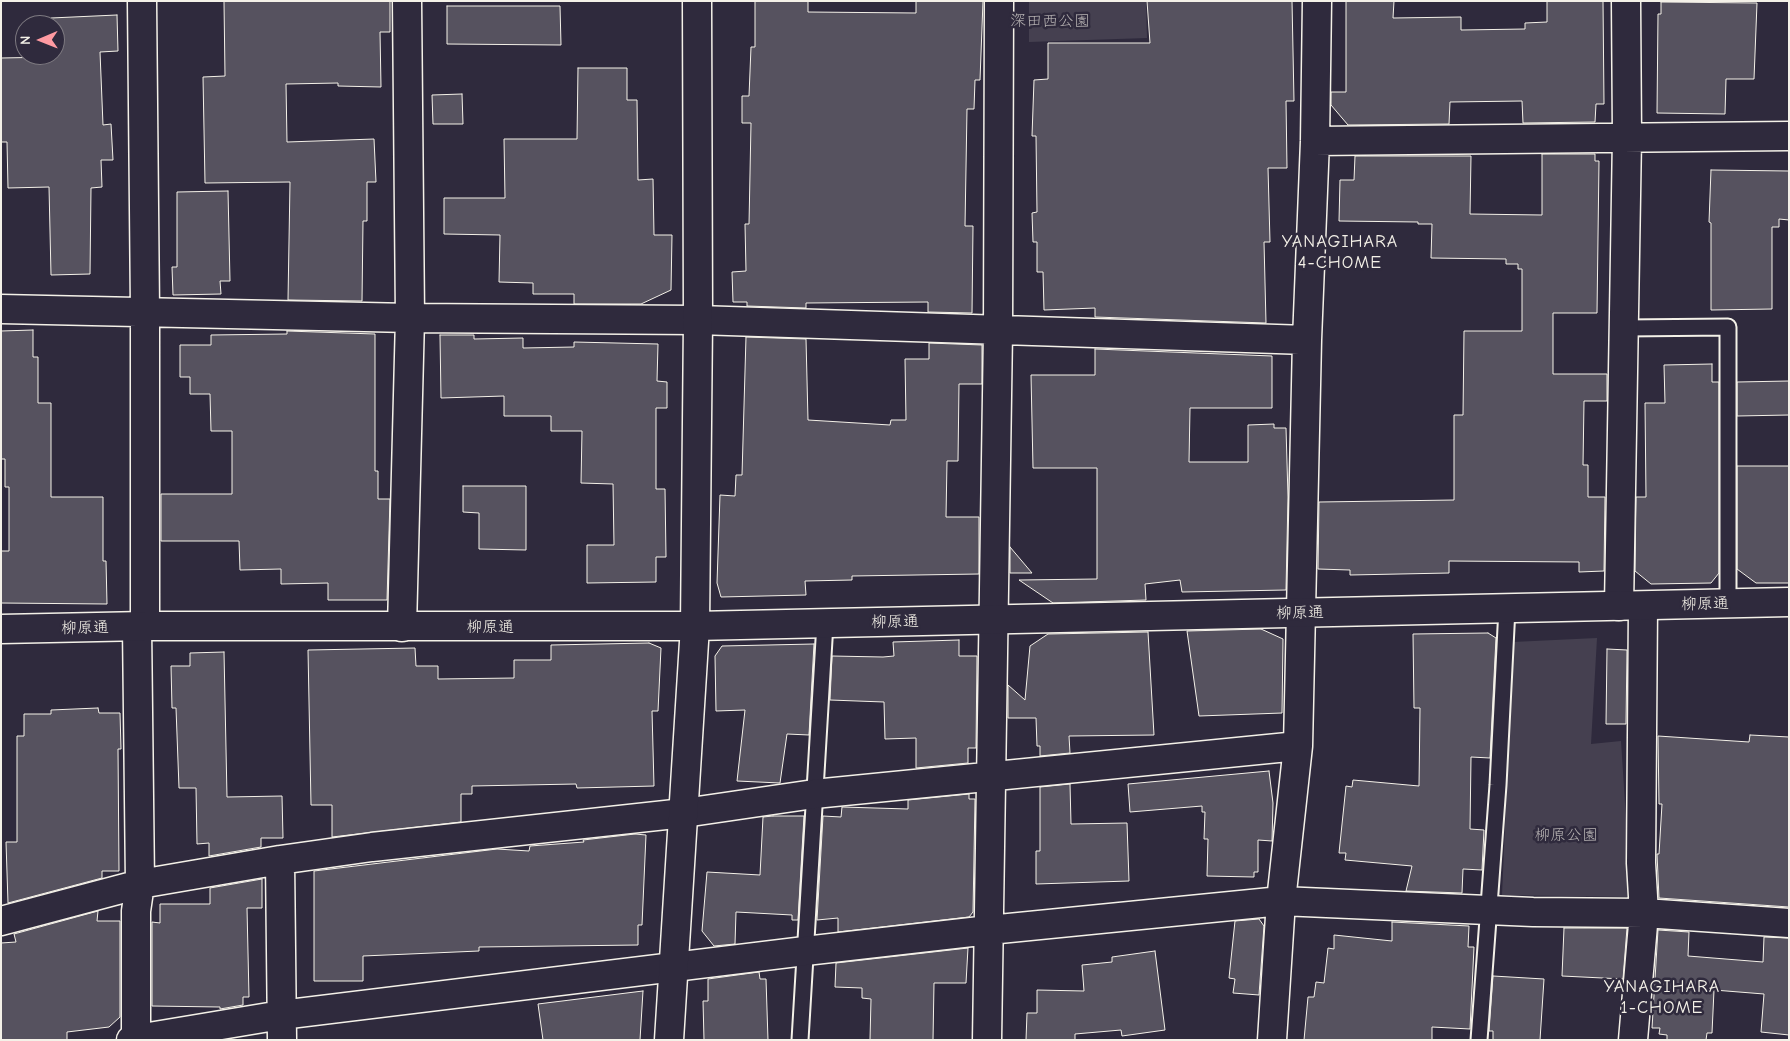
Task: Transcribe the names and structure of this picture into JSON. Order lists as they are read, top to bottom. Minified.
{"streets":{"street":["柳原通"]},"districts":["YANAGIHARA 4-CHOME","YANAGIHARA 1-CHOME"],"parks":["深田西公園","柳原公園"],"north":"left"}
